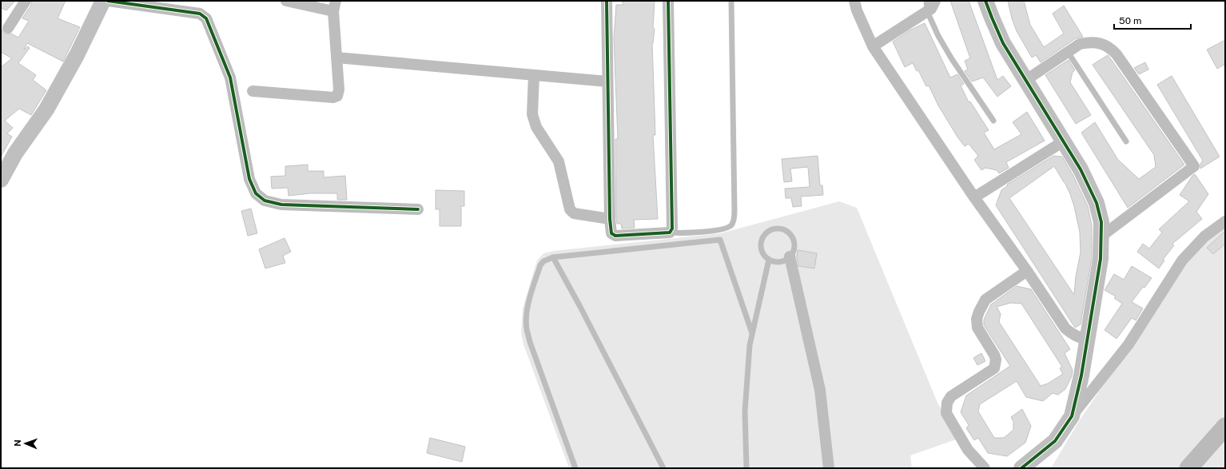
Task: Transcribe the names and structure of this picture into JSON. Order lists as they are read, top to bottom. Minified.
{"scale_bar":"50 m","north":"left"}
